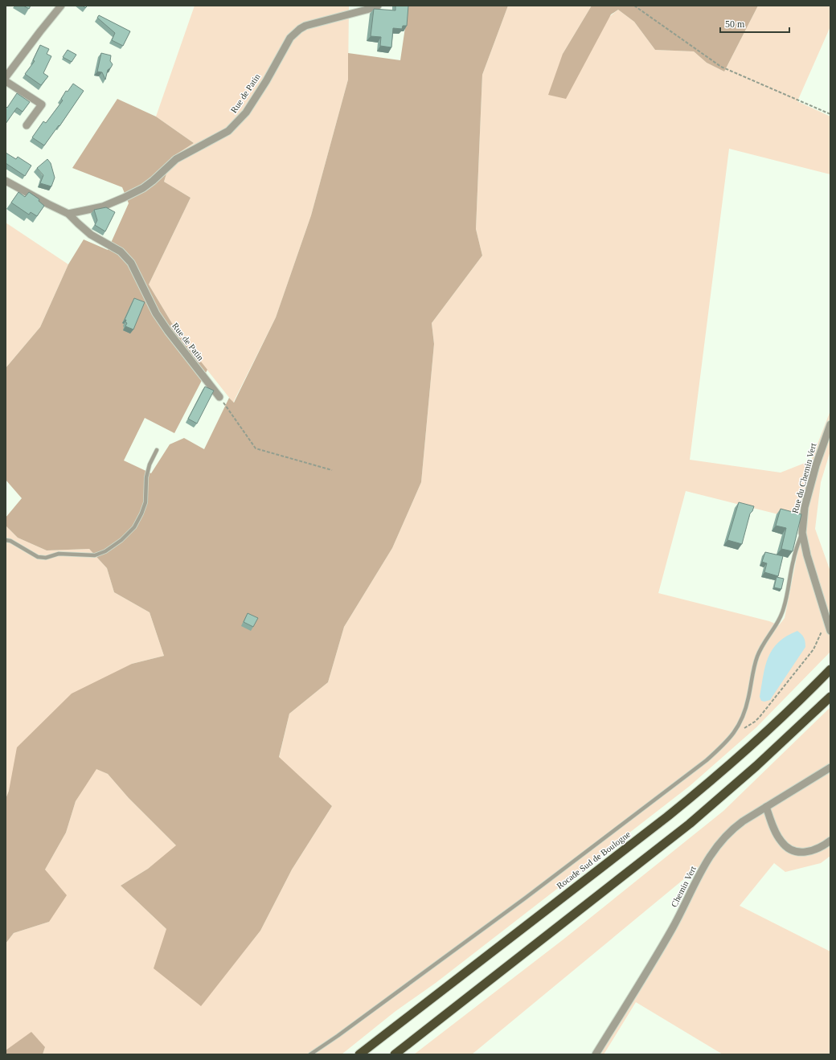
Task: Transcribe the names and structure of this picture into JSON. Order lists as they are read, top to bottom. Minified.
{"streets":{"highway":["Rocade Sud de Boulogne"],"street":["Rue de Patin","Rue du Chemin Vert","Chemin Vert"]},"scale_bar":"50 m"}
